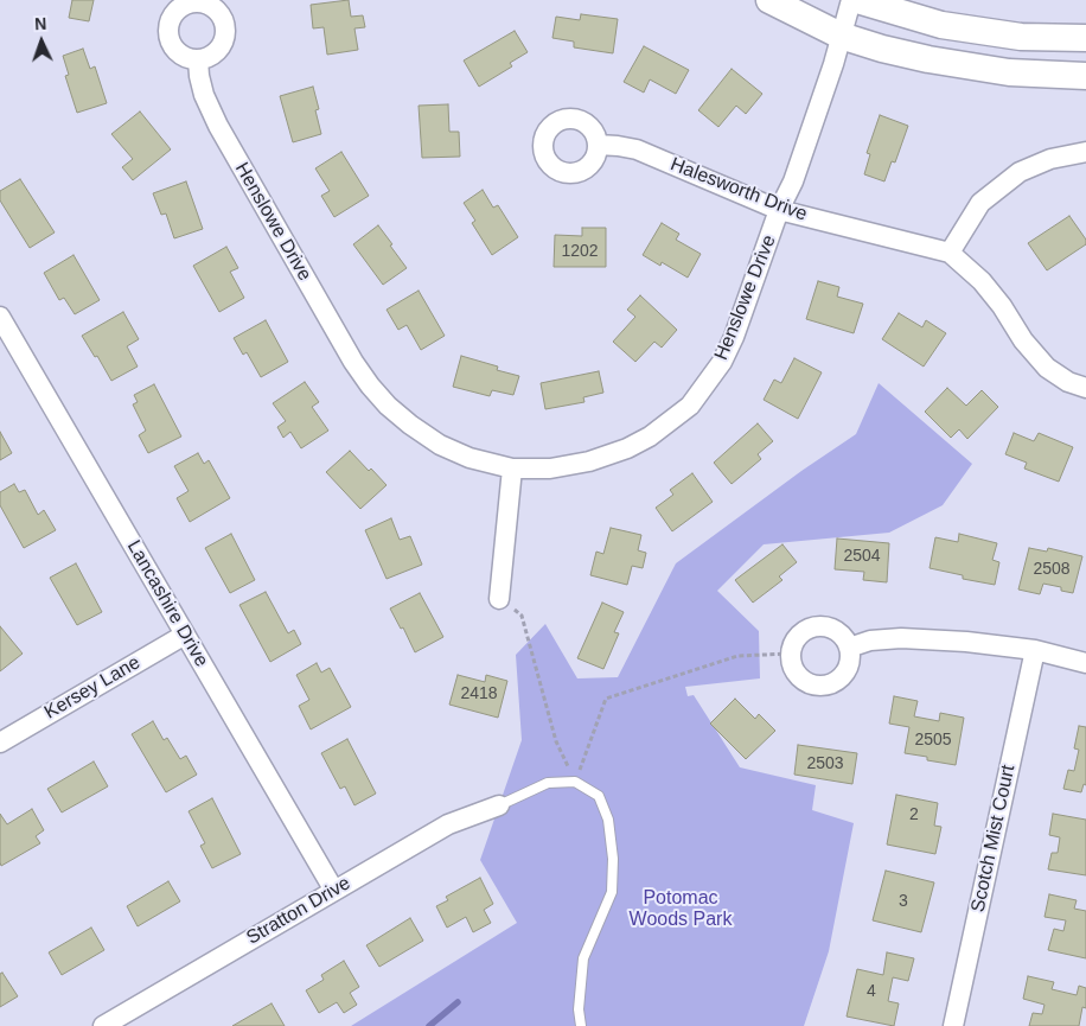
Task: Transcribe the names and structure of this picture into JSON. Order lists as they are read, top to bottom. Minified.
{"streets":{"street":["Halesworth Drive","Henslowe Drive","Lancashire Drive","Kersey Lane","Scotch Mist Court","Stratton Drive"]},"crossings":[["Halesworth Drive","Henslowe Drive"],["Lancashire Drive","Kersey Lane"],["Lancashire Drive","Stratton Drive"]],"parks":["Potomac Woods Park"],"house_numbers":["1202","2504","2508","2418","2505","2503","2","3","4"],"north":"top"}
